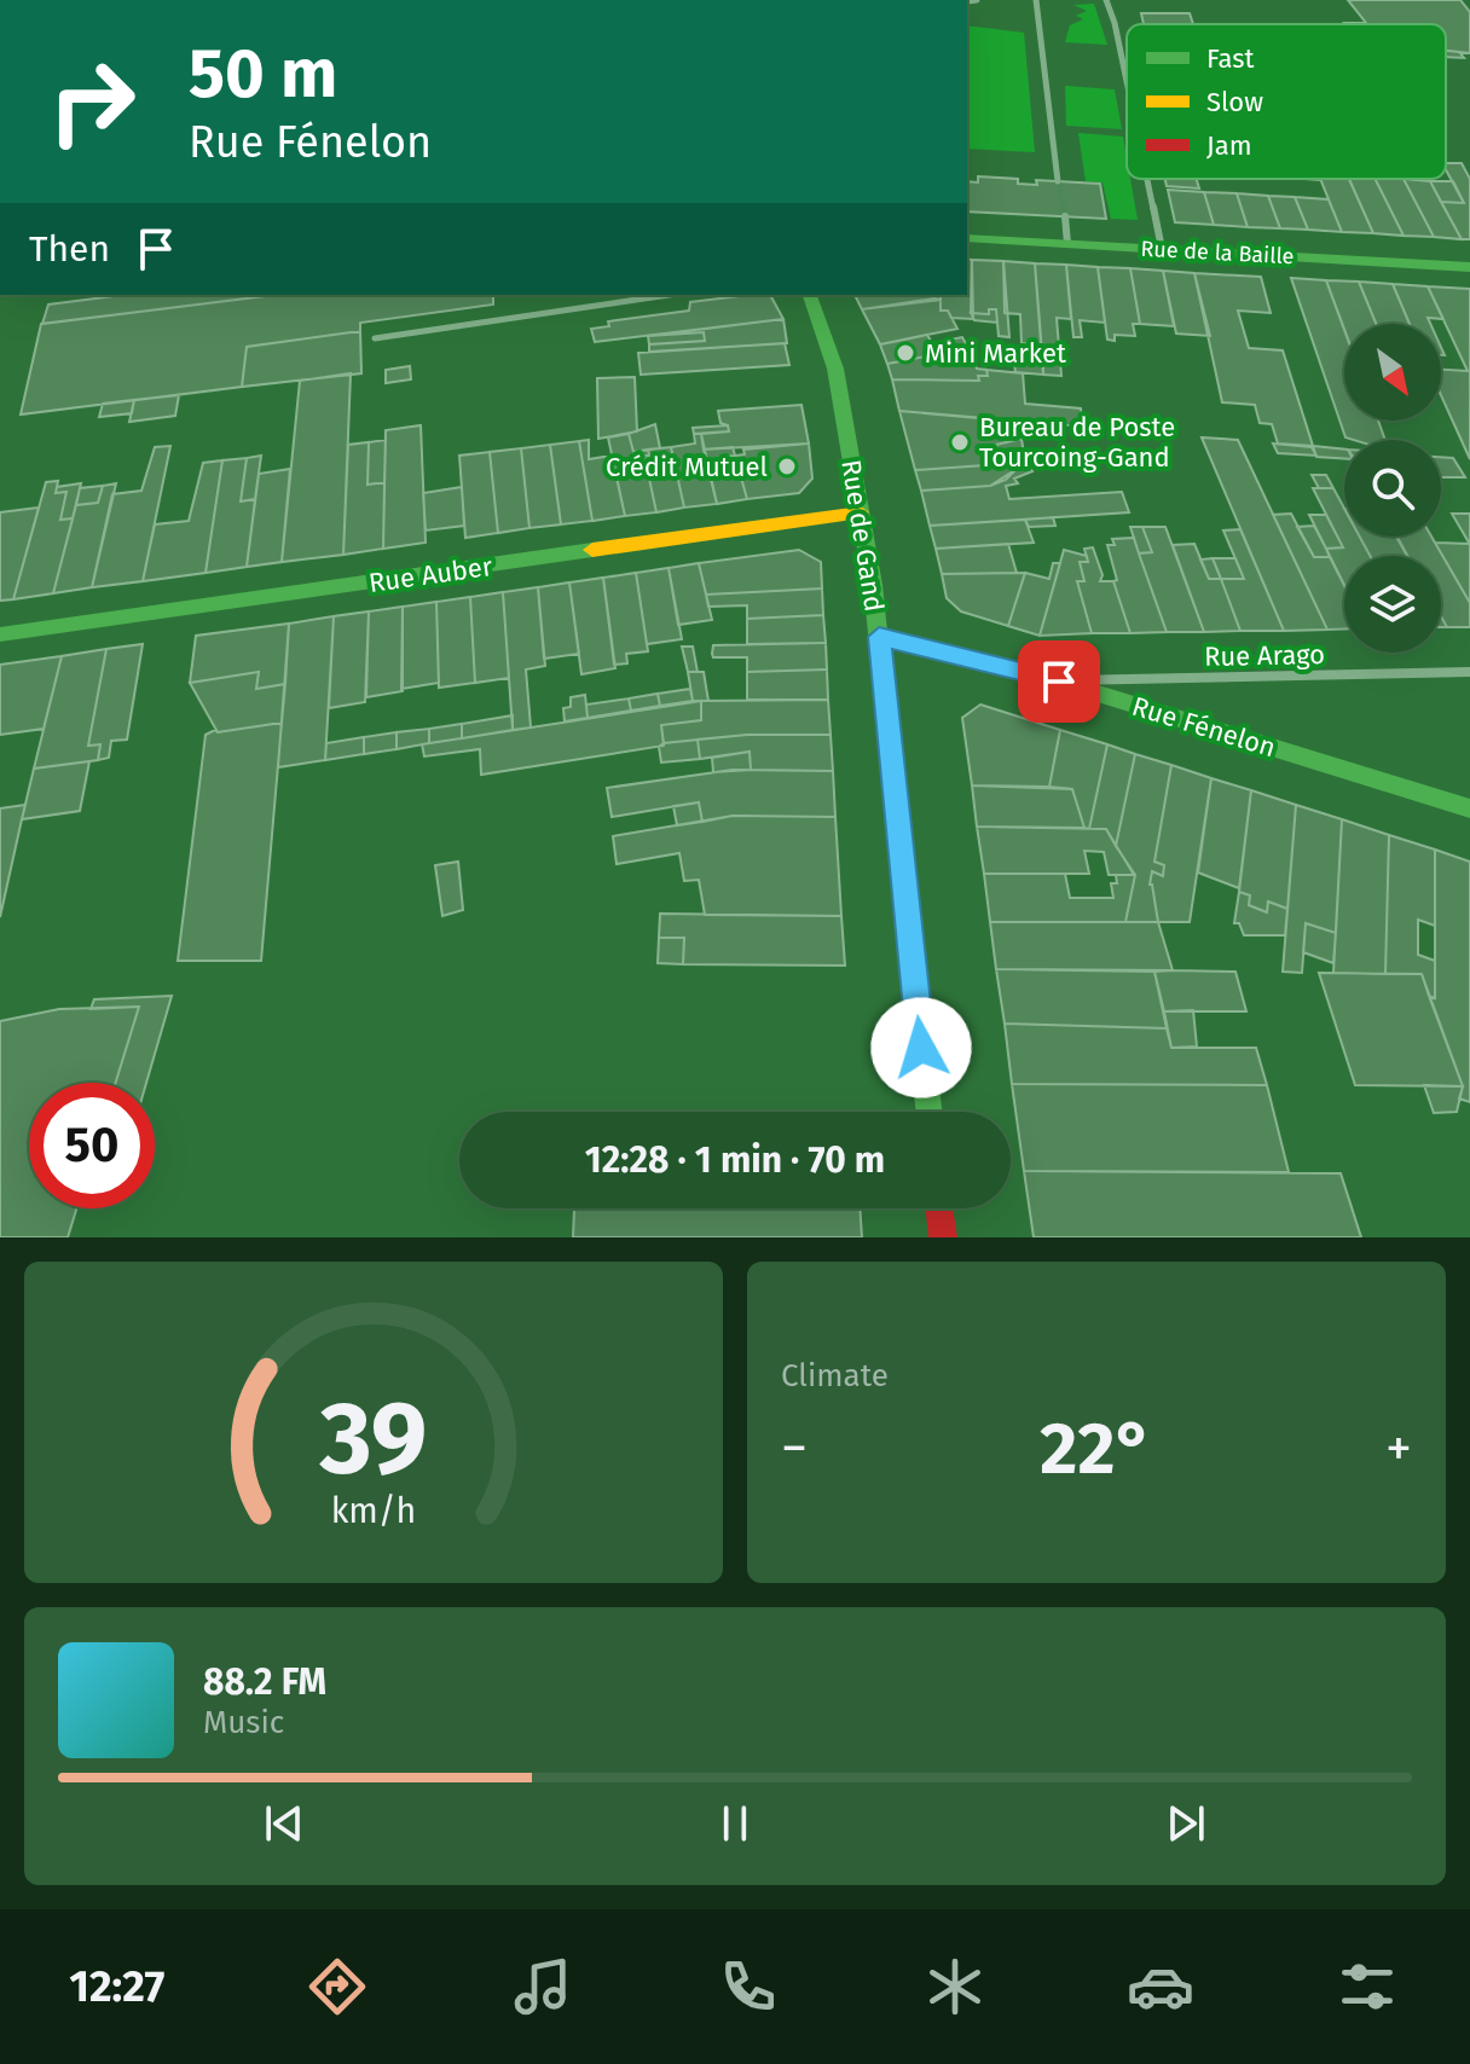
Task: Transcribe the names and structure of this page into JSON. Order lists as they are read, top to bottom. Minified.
{"streets":{"street":["Rue de la Baille","Rue de Gand","Rue Auber","Rue Arago","Rue Fénelon"]},"crossings":[["Rue de Gand","Rue Auber"],["Rue de Gand","Rue Fénelon"],["Rue Arago","Rue Fénelon"]],"places":["Mini Market","Bureau de Poste Tourcoing-Gand","Crédit Mutuel"],"legend":["Fast","Slow","Jam"],"north":"bottom right","page":{"turn":["50 m","Rue Fénelon"],"then":"Then","limit":"50","trip":"12:28 · 1 min · 70 m","tile":"Climate","heat":["−","22°","+"],"song":["88.2 FM","Music"],"tabs":"12:27","gauge":["39","km/h"]}}
